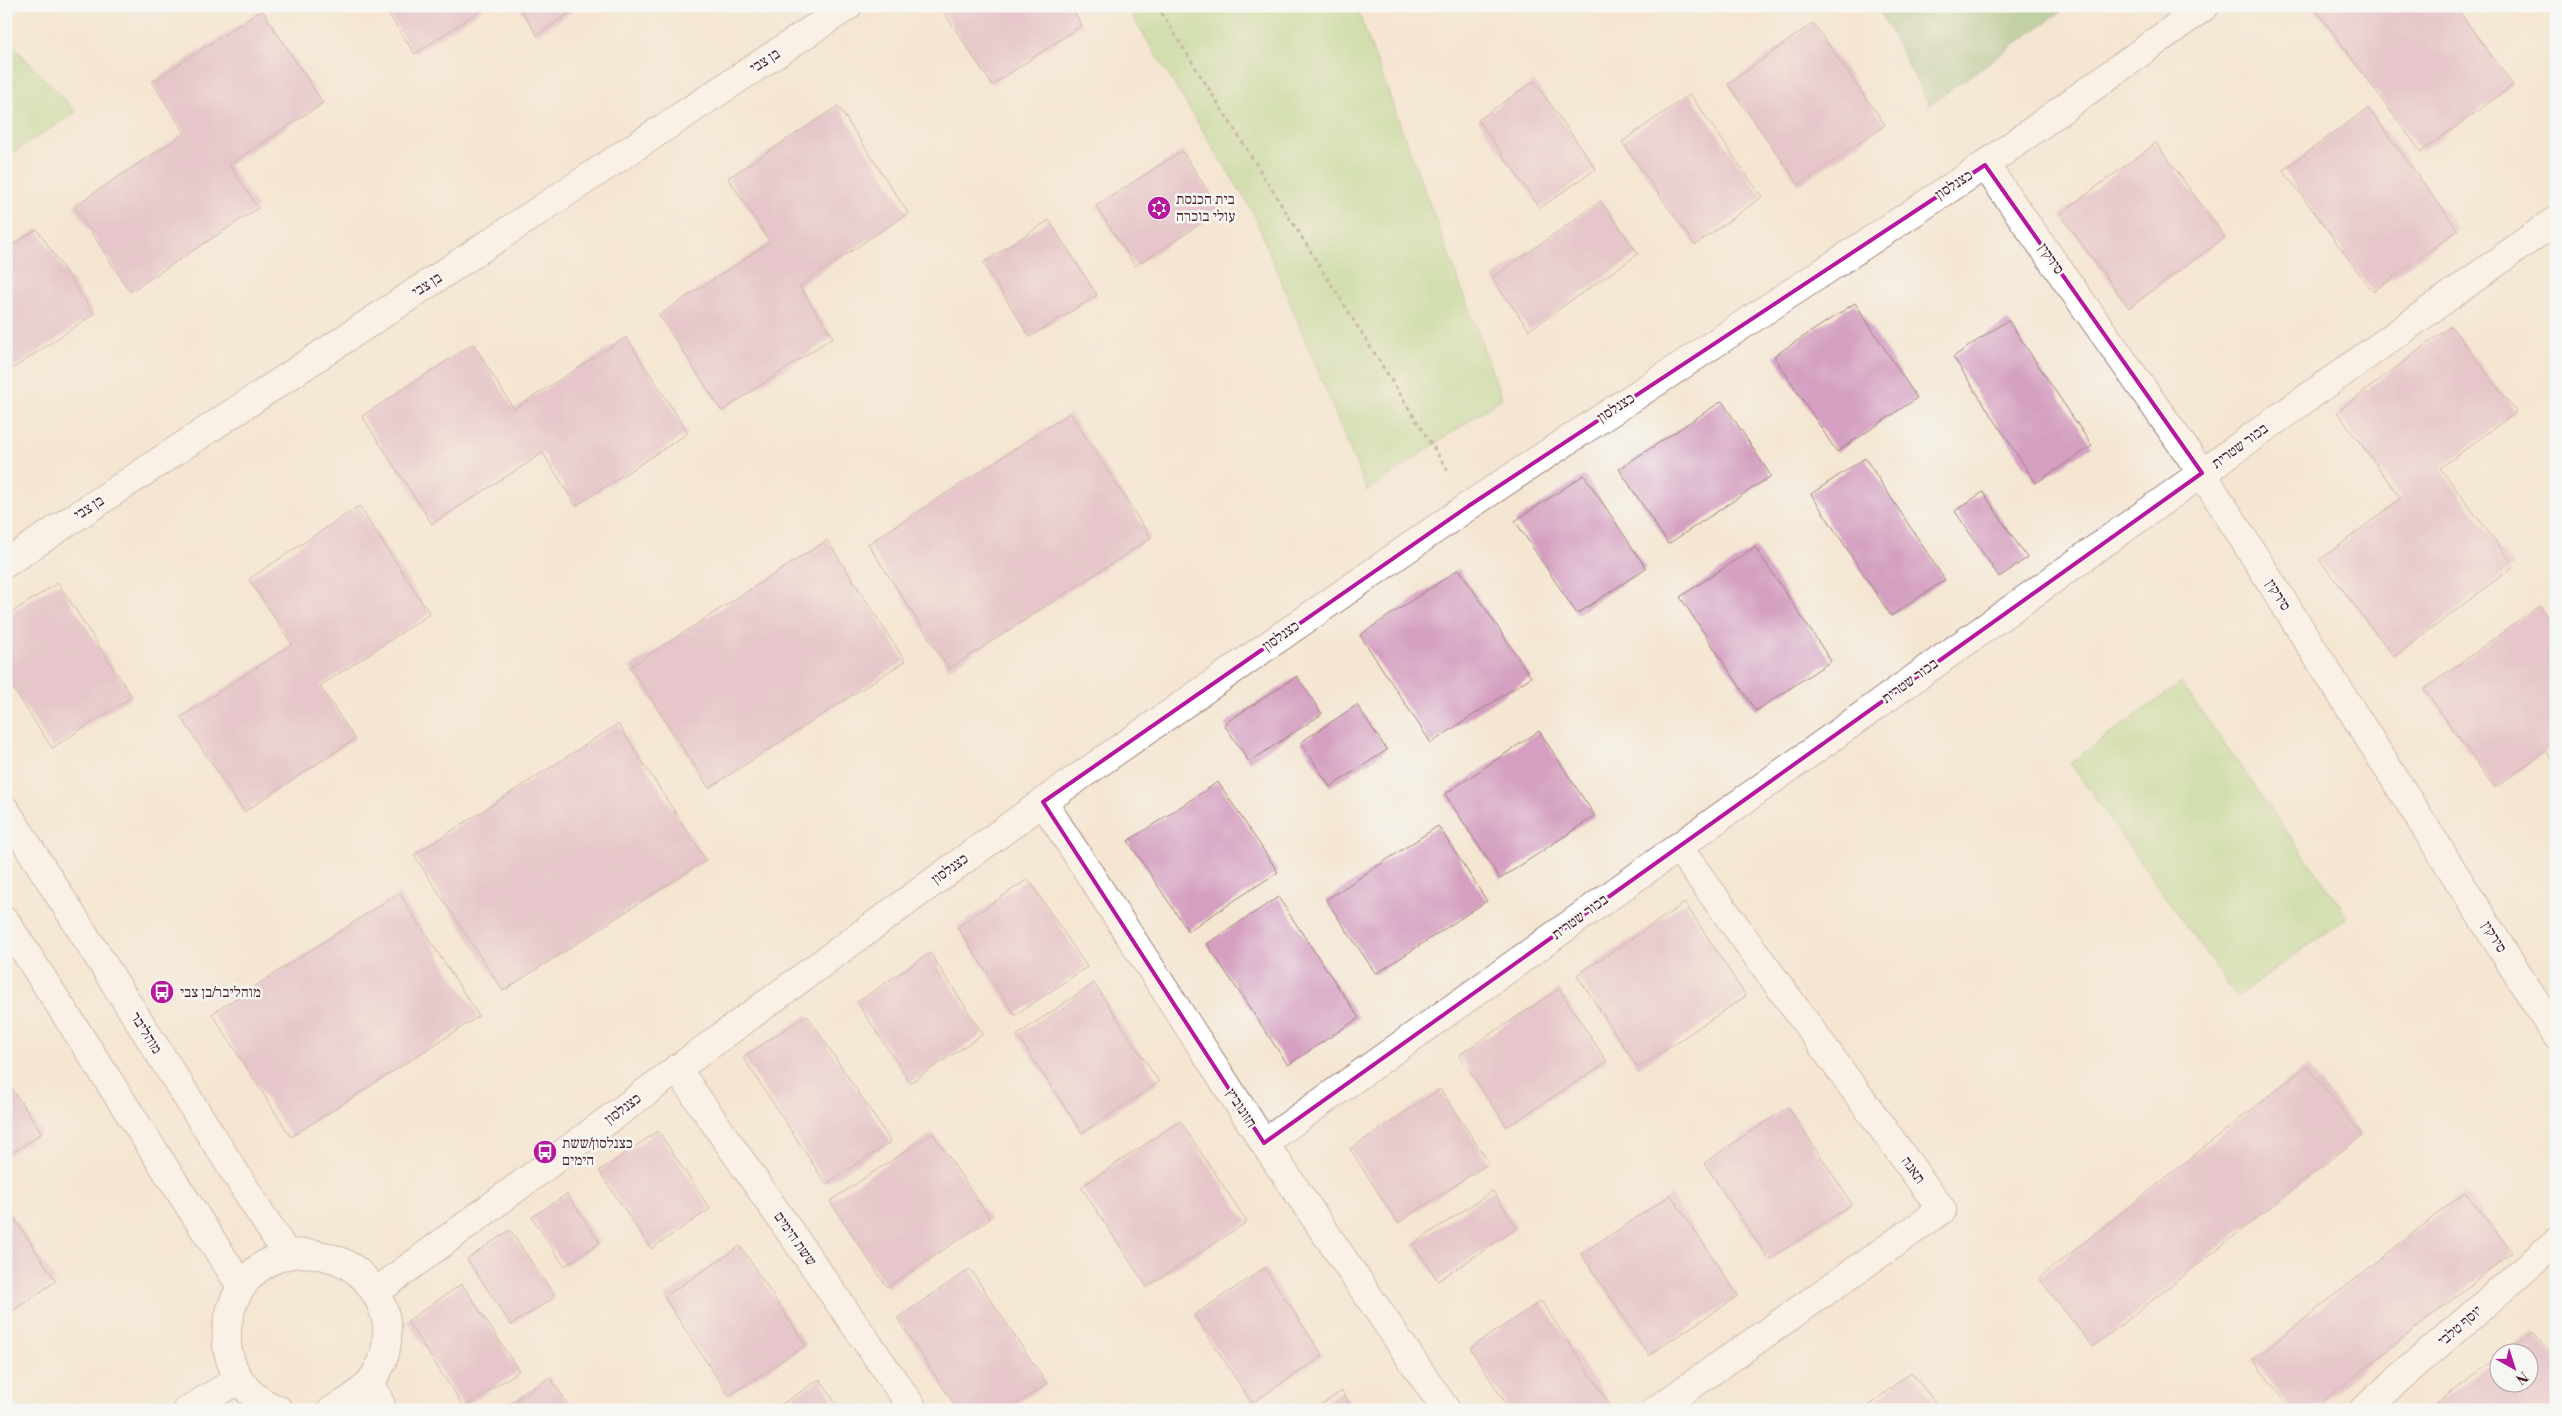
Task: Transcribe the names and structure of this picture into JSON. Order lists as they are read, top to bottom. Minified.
{"streets":{"street":["בן צבי","כצנלסון","סירקין","בכור שטרית","מוהליבר","חזונוביץ","תאנה","ששת הימים","יוסף טלבי"]},"crossings":[["כצנלסון","סירקין"],["כצנלסון","חזונוביץ"],["כצנלסון","ששת הימים"],["סירקין","בכור שטרית"],["בכור שטרית","חזונוביץ"],["בכור שטרית","תאנה"]],"places":{"synagogue":["בית הכנסת עולי בוכרה"],"bus stop":["מוהליבר/בן צבי","כצנלסון/ששת הימים"]},"north":"bottom right"}
